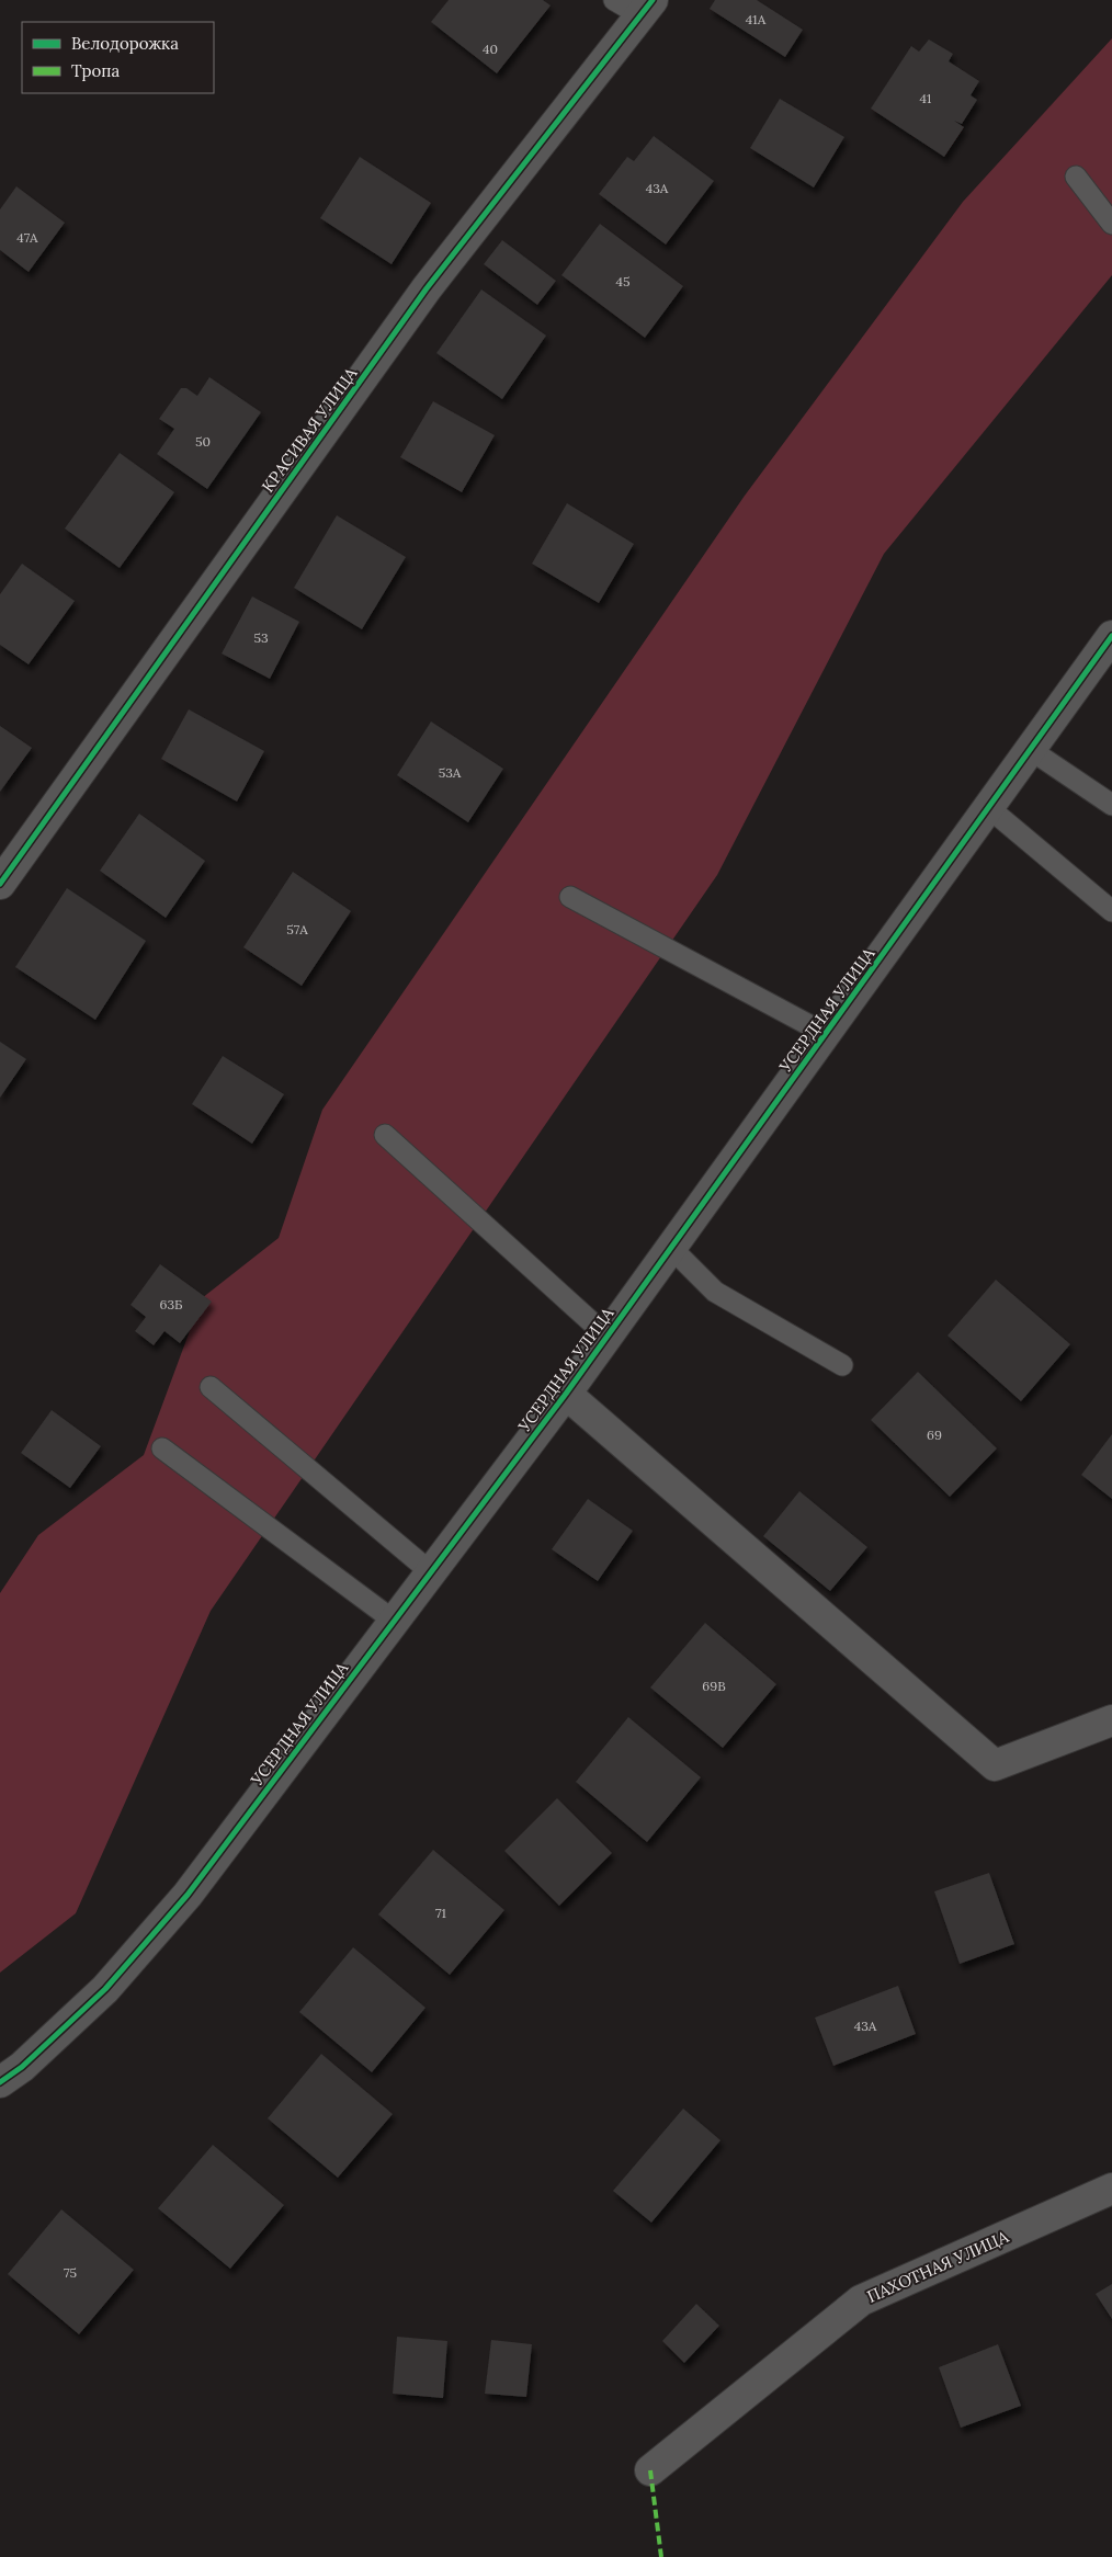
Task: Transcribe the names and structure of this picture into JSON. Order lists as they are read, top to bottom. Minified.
{"streets":{"street":["КРАСИВАЯ УЛИЦА","УСЕРДНАЯ УЛИЦА","ПАХОТНАЯ УЛИЦА"]},"house_numbers":["41А","40","41","43А","47А","45","50","53","53А","57А","63Б","69","69В","71","43А","75"],"legend":["Велодорожка","Тропа"]}
